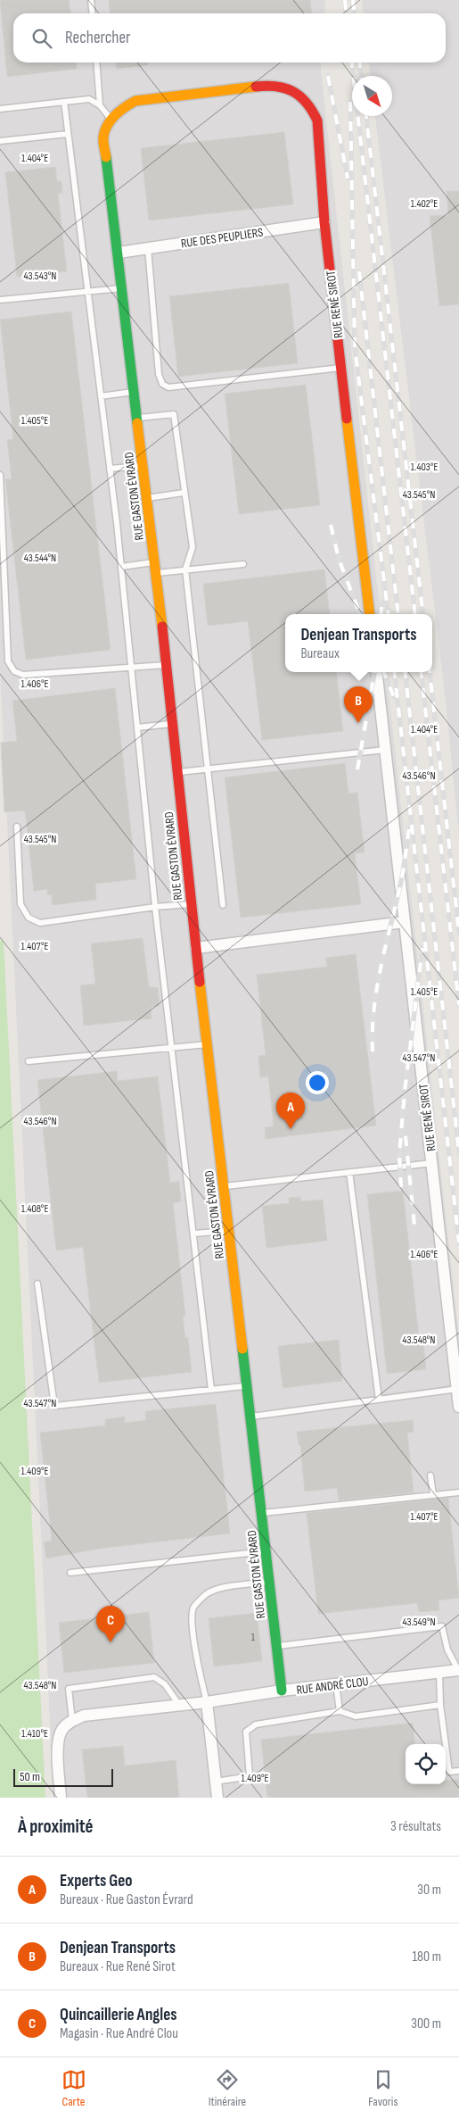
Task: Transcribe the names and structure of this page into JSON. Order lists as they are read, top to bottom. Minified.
{"streets":{"street":["RUE DES PEUPLIERS","RUE RENÉ SIROT","RUE GASTON ÉVRARD","RUE ANDRÉ CLOU"]},"crossings":[["RUE DES PEUPLIERS","RUE RENÉ SIROT"],["RUE DES PEUPLIERS","RUE GASTON ÉVRARD"],["RUE RENÉ SIROT","RUE GASTON ÉVRARD"],["RUE GASTON ÉVRARD","RUE ANDRÉ CLOU"]],"house_numbers":["1"],"scale_bar":"50 m","north":"bottom right","page":{"search":"Rechercher","popup":["Denjean Transports","Bureaux"],"pins":["B","A","C"],"scale":"50 m","heading":["À proximité","3 résultats"],"list":[{"mark":"A","name":"Experts Geo","note":"Bureaux · Rue Gaston Évrard","value":"30 m"},{"mark":"B","name":"Denjean Transports","note":"Bureaux · Rue René Sirot","value":"180 m"},{"mark":"C","name":"Quincaillerie Angles","note":"Magasin · Rue André Clou","value":"300 m"}],"nav":["Carte","Itinéraire","Favoris"]},"coordinates":["1.404°E","1.402°E","43.543°N","1.405°E","1.403°E","43.545°N","43.544°N","1.406°E","43.546°N","1.407°E","43.547°N","1.408°E","43.548°N","1.409°E","43.549°N","1.410°E"]}
